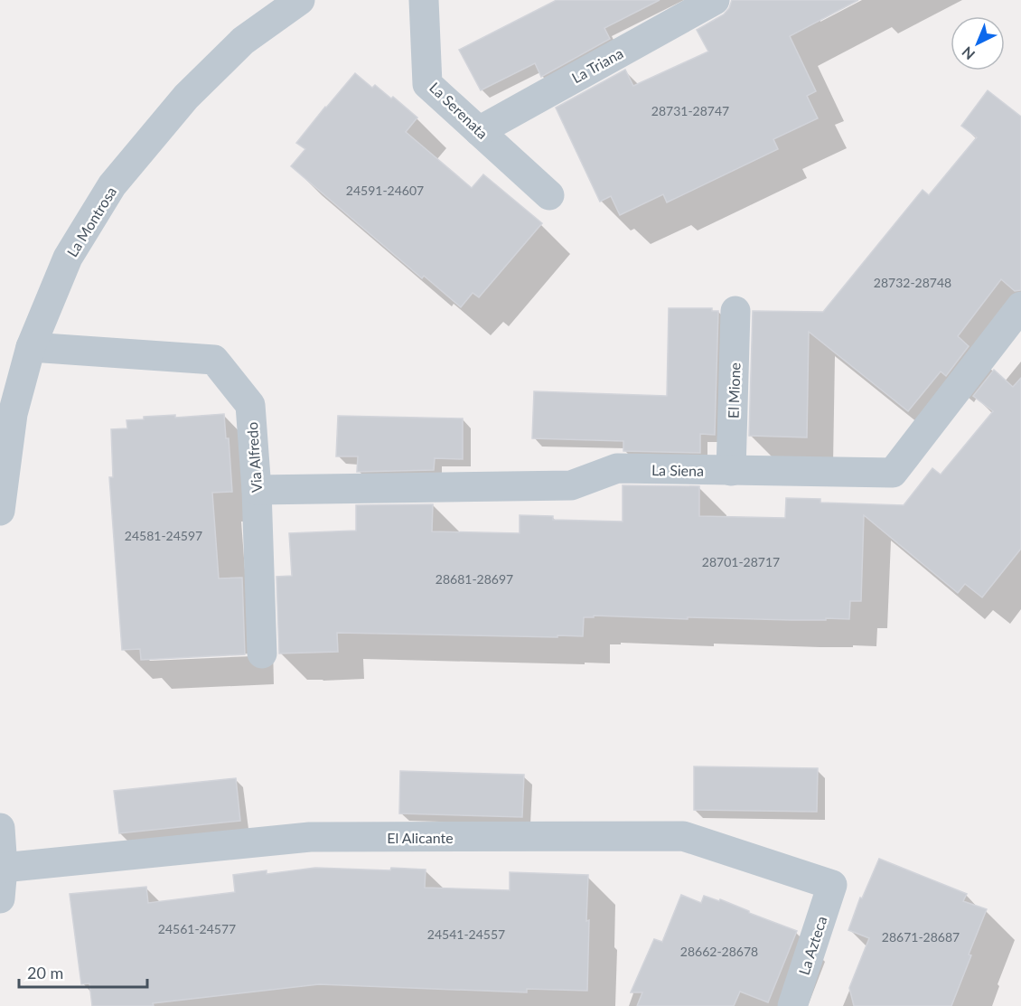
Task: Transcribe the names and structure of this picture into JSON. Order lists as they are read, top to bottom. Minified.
{"streets":{"street":["La Triana","La Serenata","La Montrosa","El Mione","Via Alfredo","La Siena","El Alicante","La Azteca"]},"crossings":[["La Triana","La Serenata"],["La Montrosa","Via Alfredo"],["El Mione","La Siena"],["Via Alfredo","La Siena"],["El Alicante","La Azteca"]],"house_numbers":["28731-28747","24591-24607","28732-28748","24581-24597","28701-28717","28681-28697","24561-24577","24541-24557","28671-28687","28662-28678"],"scale_bar":"20 m","north":"bottom left"}
